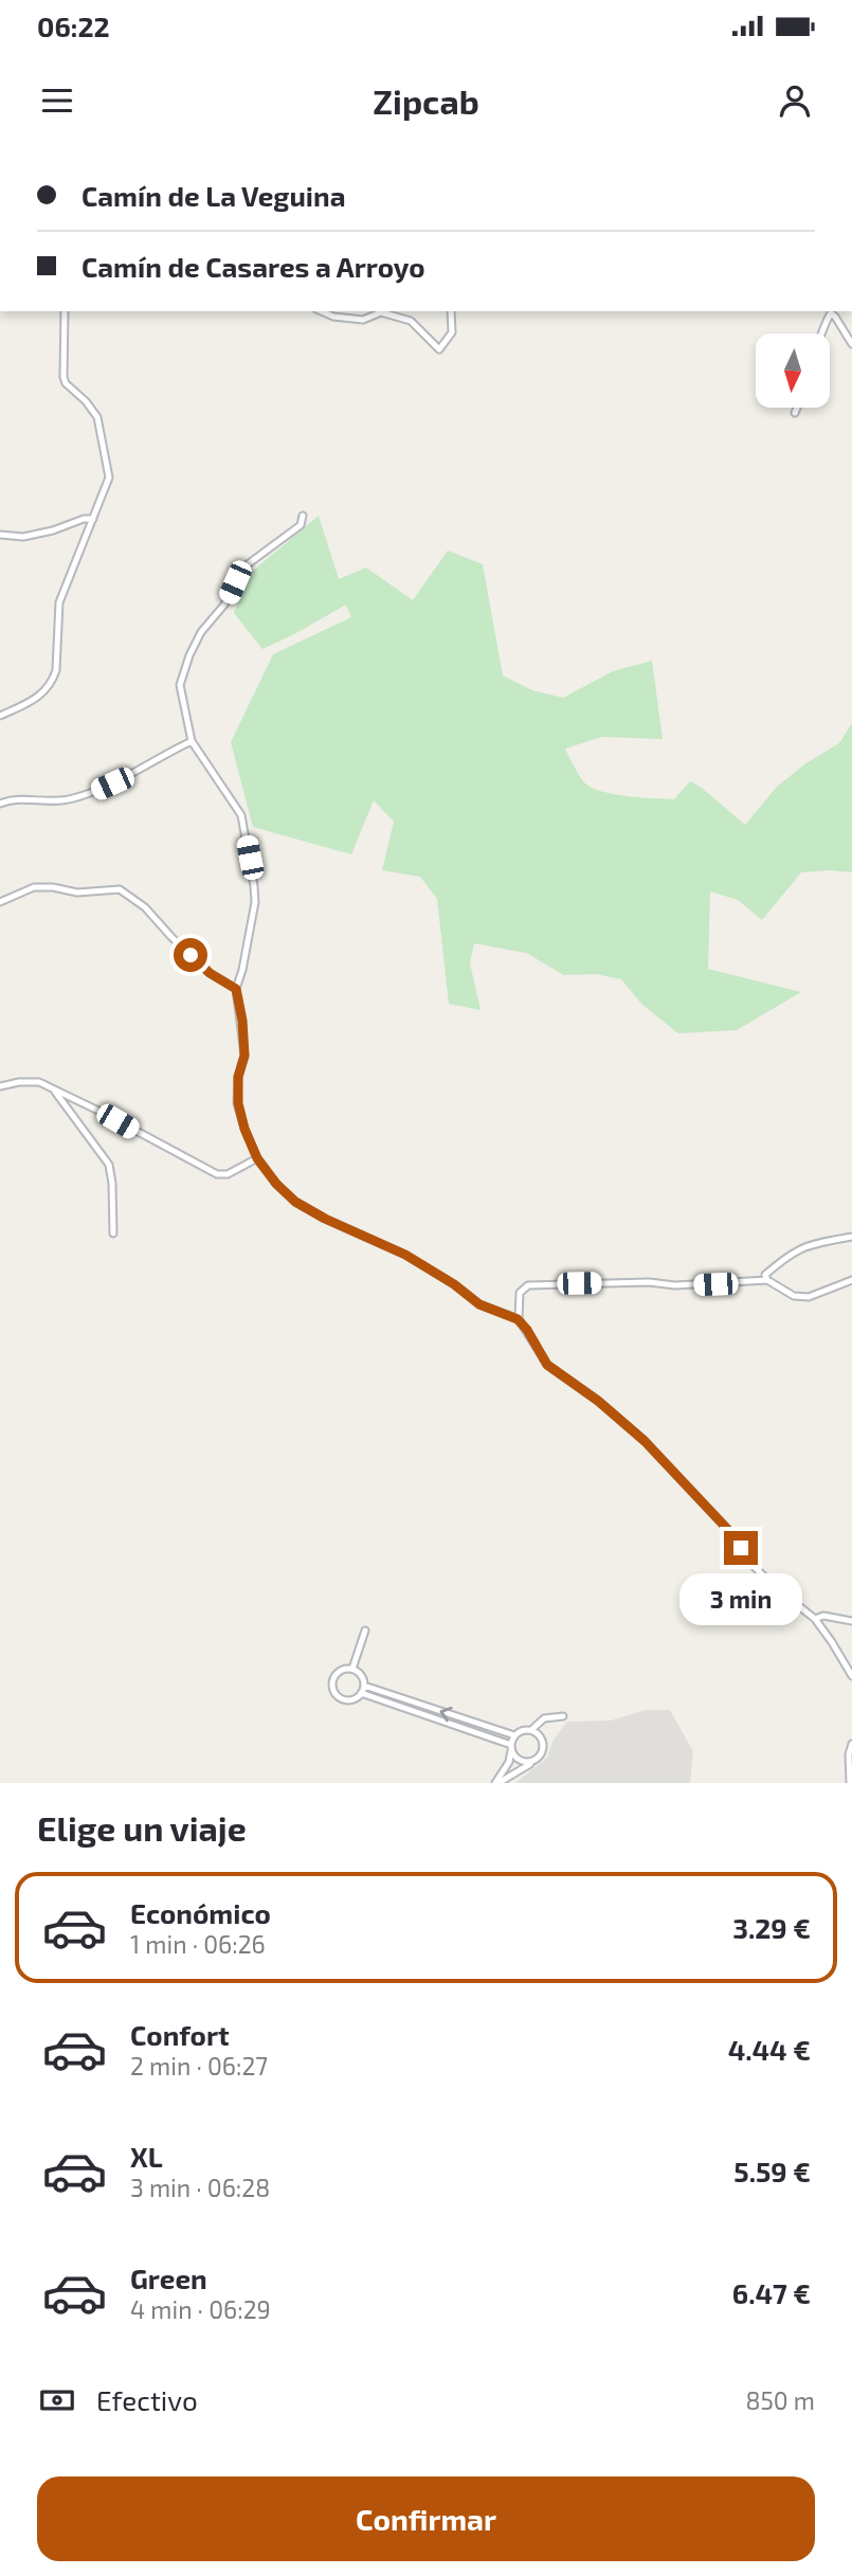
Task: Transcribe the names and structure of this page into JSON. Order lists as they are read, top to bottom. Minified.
{"north":"bottom","page":{"status":"06:22","header":"Zipcab","banner":["Camín de La Veguina","Camín de Casares a Arroyo"],"bubble":"3 min","heading":"Elige un viaje","list":[{"name":"Económico","note":"1 min · 06:26","value":"3.29 €"},{"name":"Confort","note":"2 min · 06:27","value":"4.44 €"},{"name":"XL","note":"3 min · 06:28","value":"5.59 €"},{"name":"Green","note":"4 min · 06:29","value":"6.47 €"}],"pay":["Efectivo","850 m"],"buttons":"Confirmar"}}
